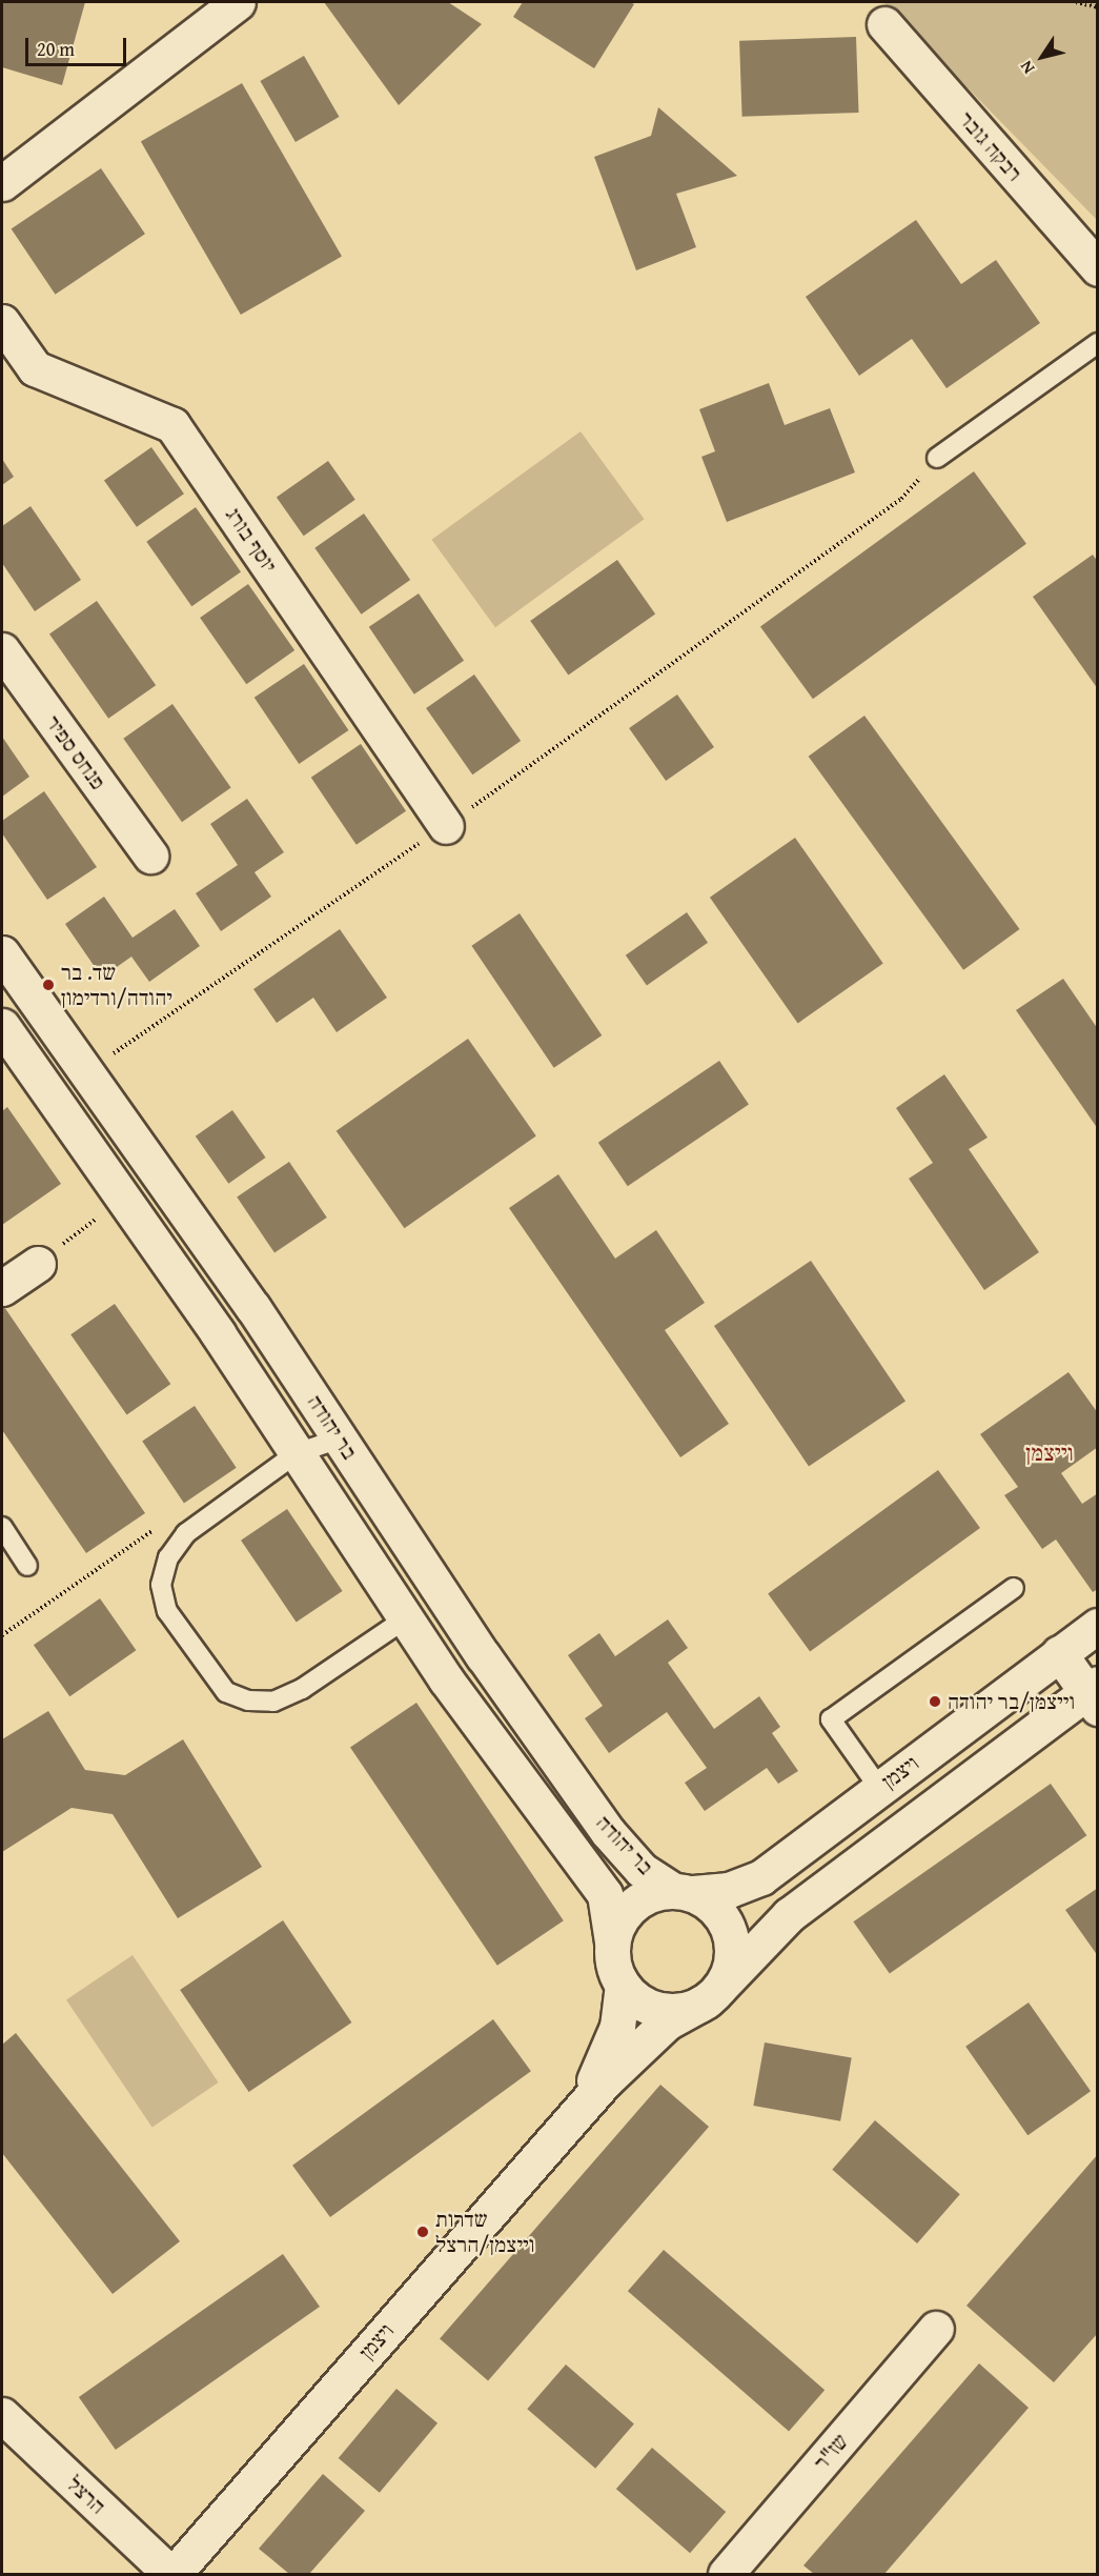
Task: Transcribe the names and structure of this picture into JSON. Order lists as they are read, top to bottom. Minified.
{"streets":{"street":["רבקה גובר","יוסף בורג","פנחס ספיר","בר יהודה","ויצמן","שז\"ר","הרצל"]},"crossings":[["בר יהודה","ויצמן"],["ויצמן","הרצל"]],"districts":["וייצמן"],"places":["שד. בר יהודה/ורדימון","וייצמן/בר יהודה","שדרות וייצמן/הרצל"],"scale_bar":"20 m","north":"bottom left"}
